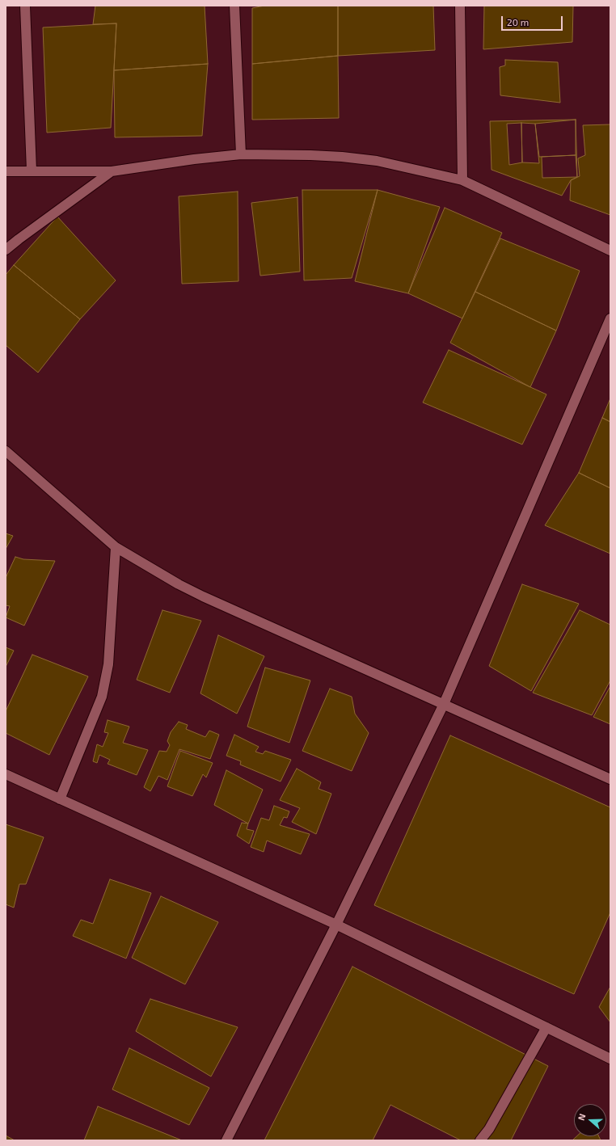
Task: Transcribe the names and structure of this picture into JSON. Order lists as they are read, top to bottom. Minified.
{"scale_bar":"20 m","north":"left"}
